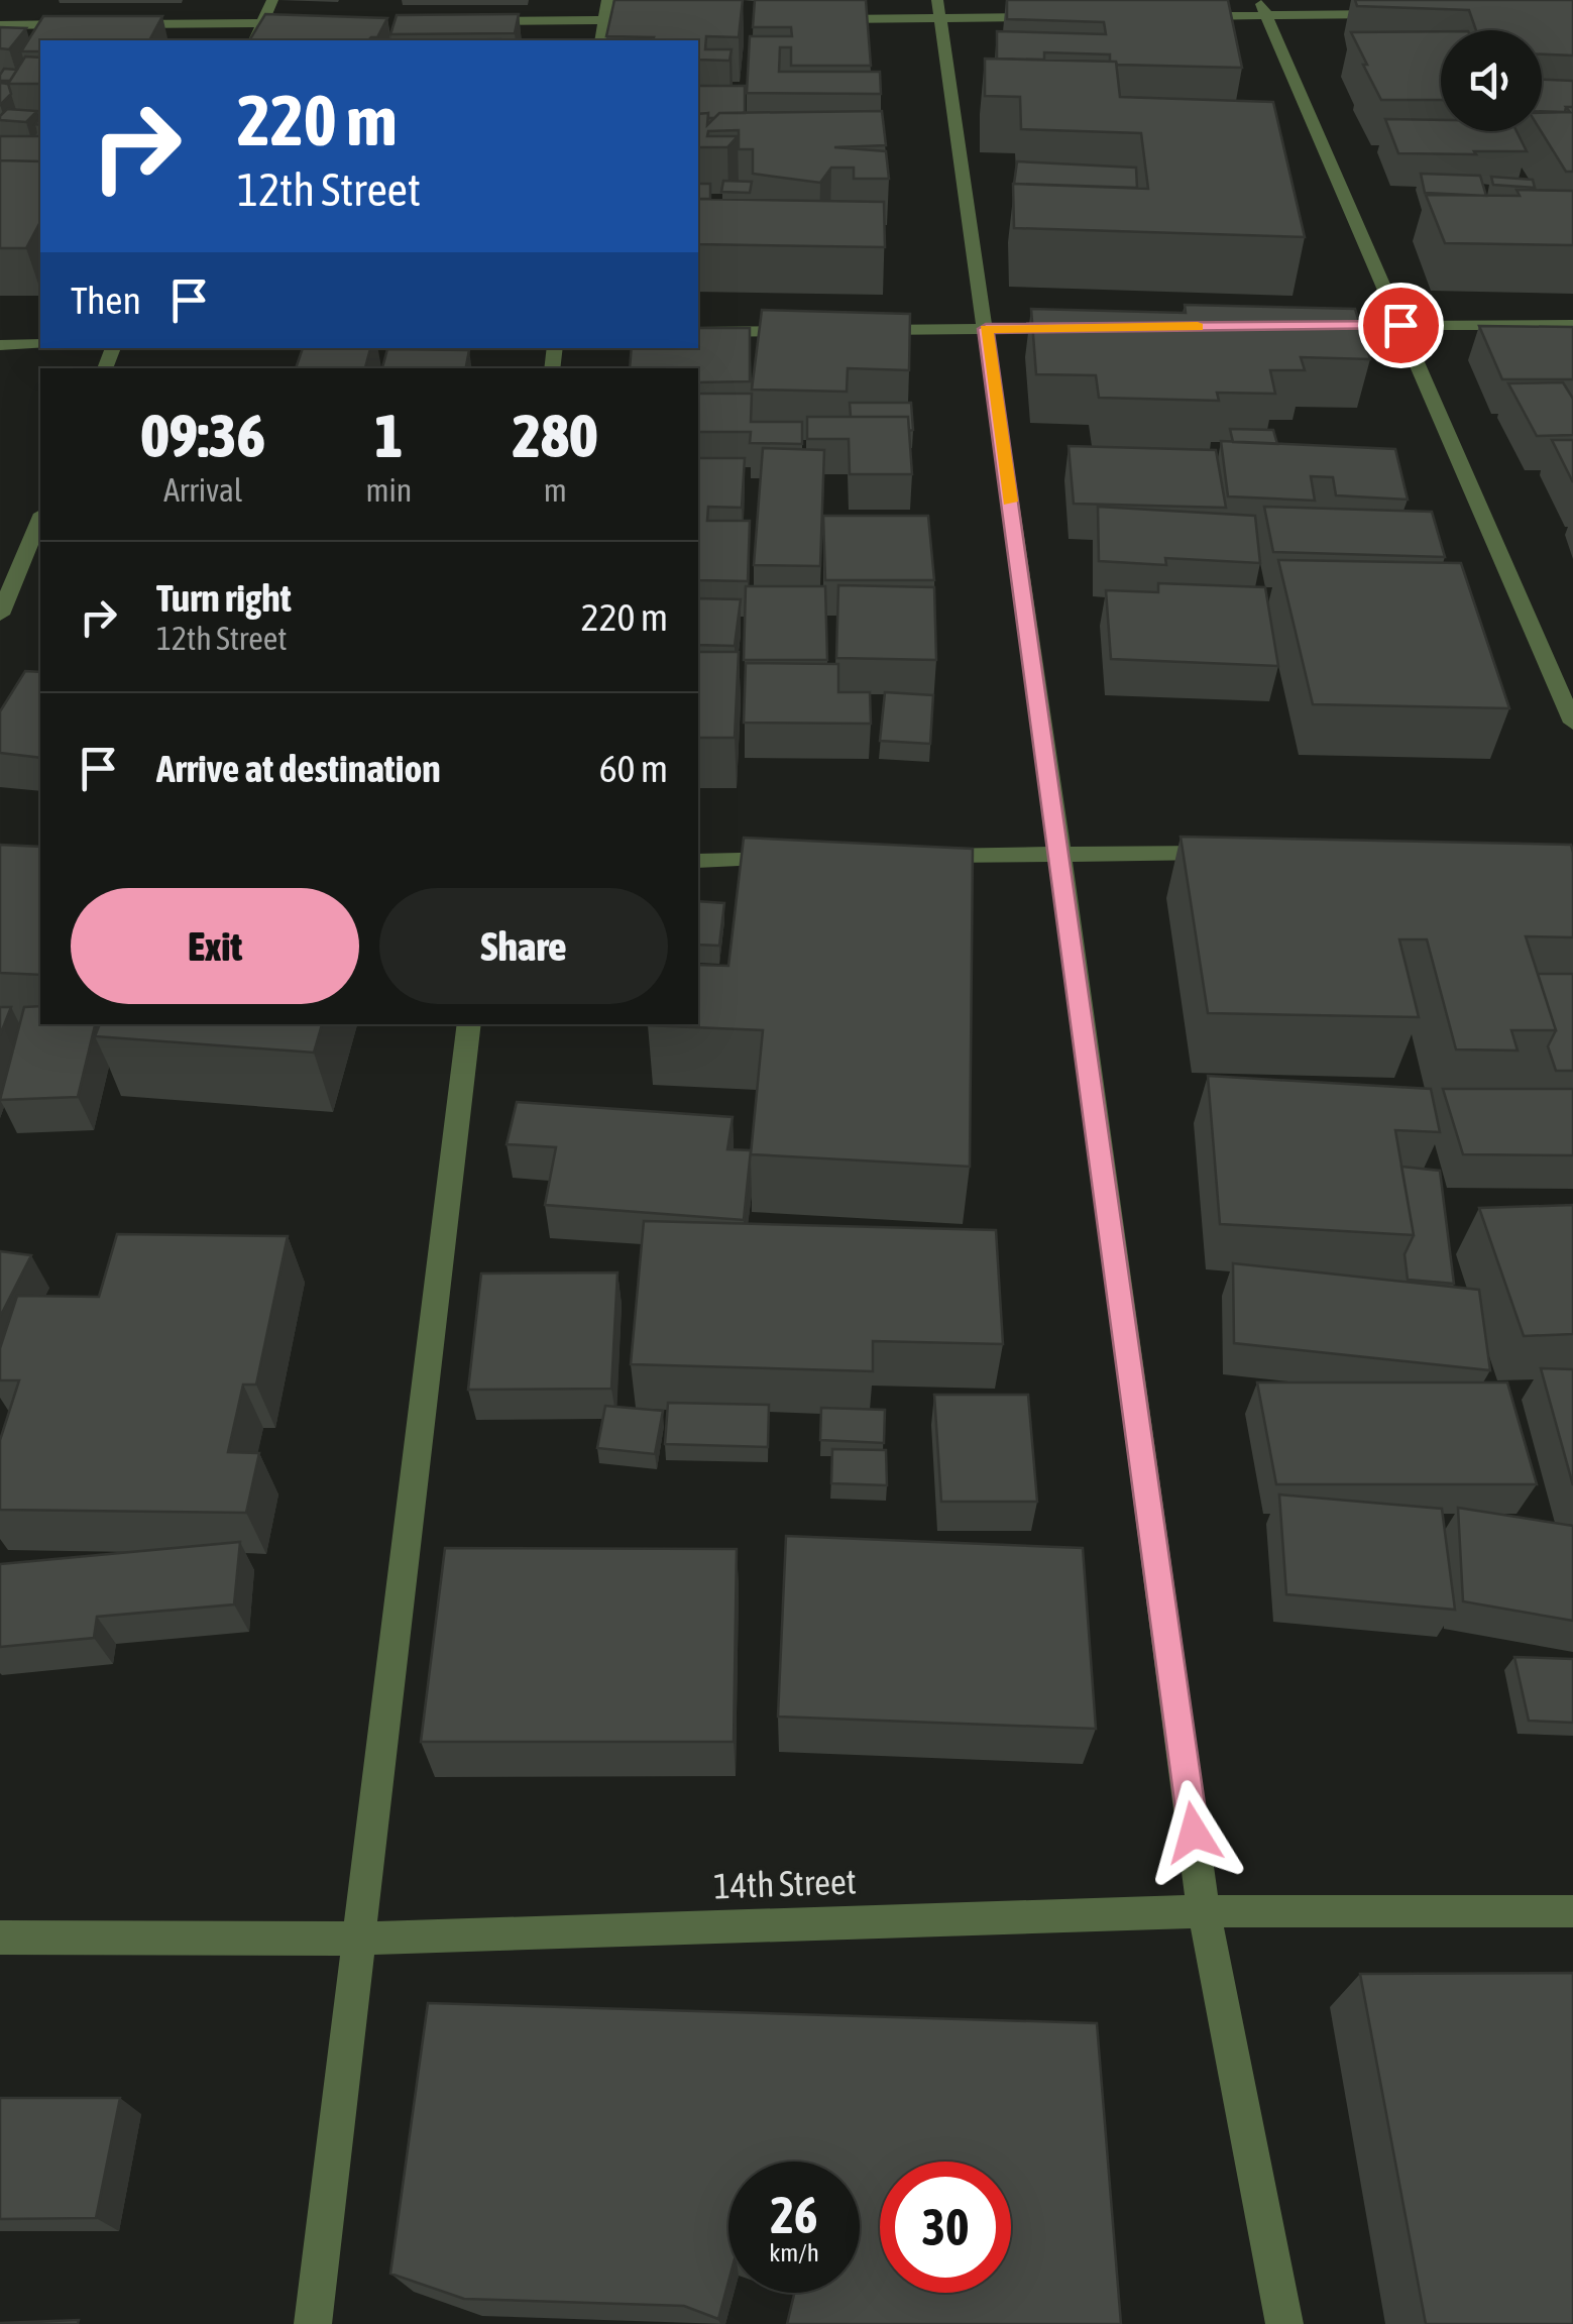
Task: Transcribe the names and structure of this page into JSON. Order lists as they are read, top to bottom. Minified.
{"streets":{"street":["14th Street"]},"page":{"turn":["220 m","12th Street"],"then":"Then","eta":["09:36","Arrival","1","min","280","m"],"list":[{"name":"Turn right","note":"12th Street","value":"220 m"},{"name":"Arrive at destination","value":"60 m"}],"buttons":["Exit","Share"],"speed":"26 km/h","limit":"30"}}
